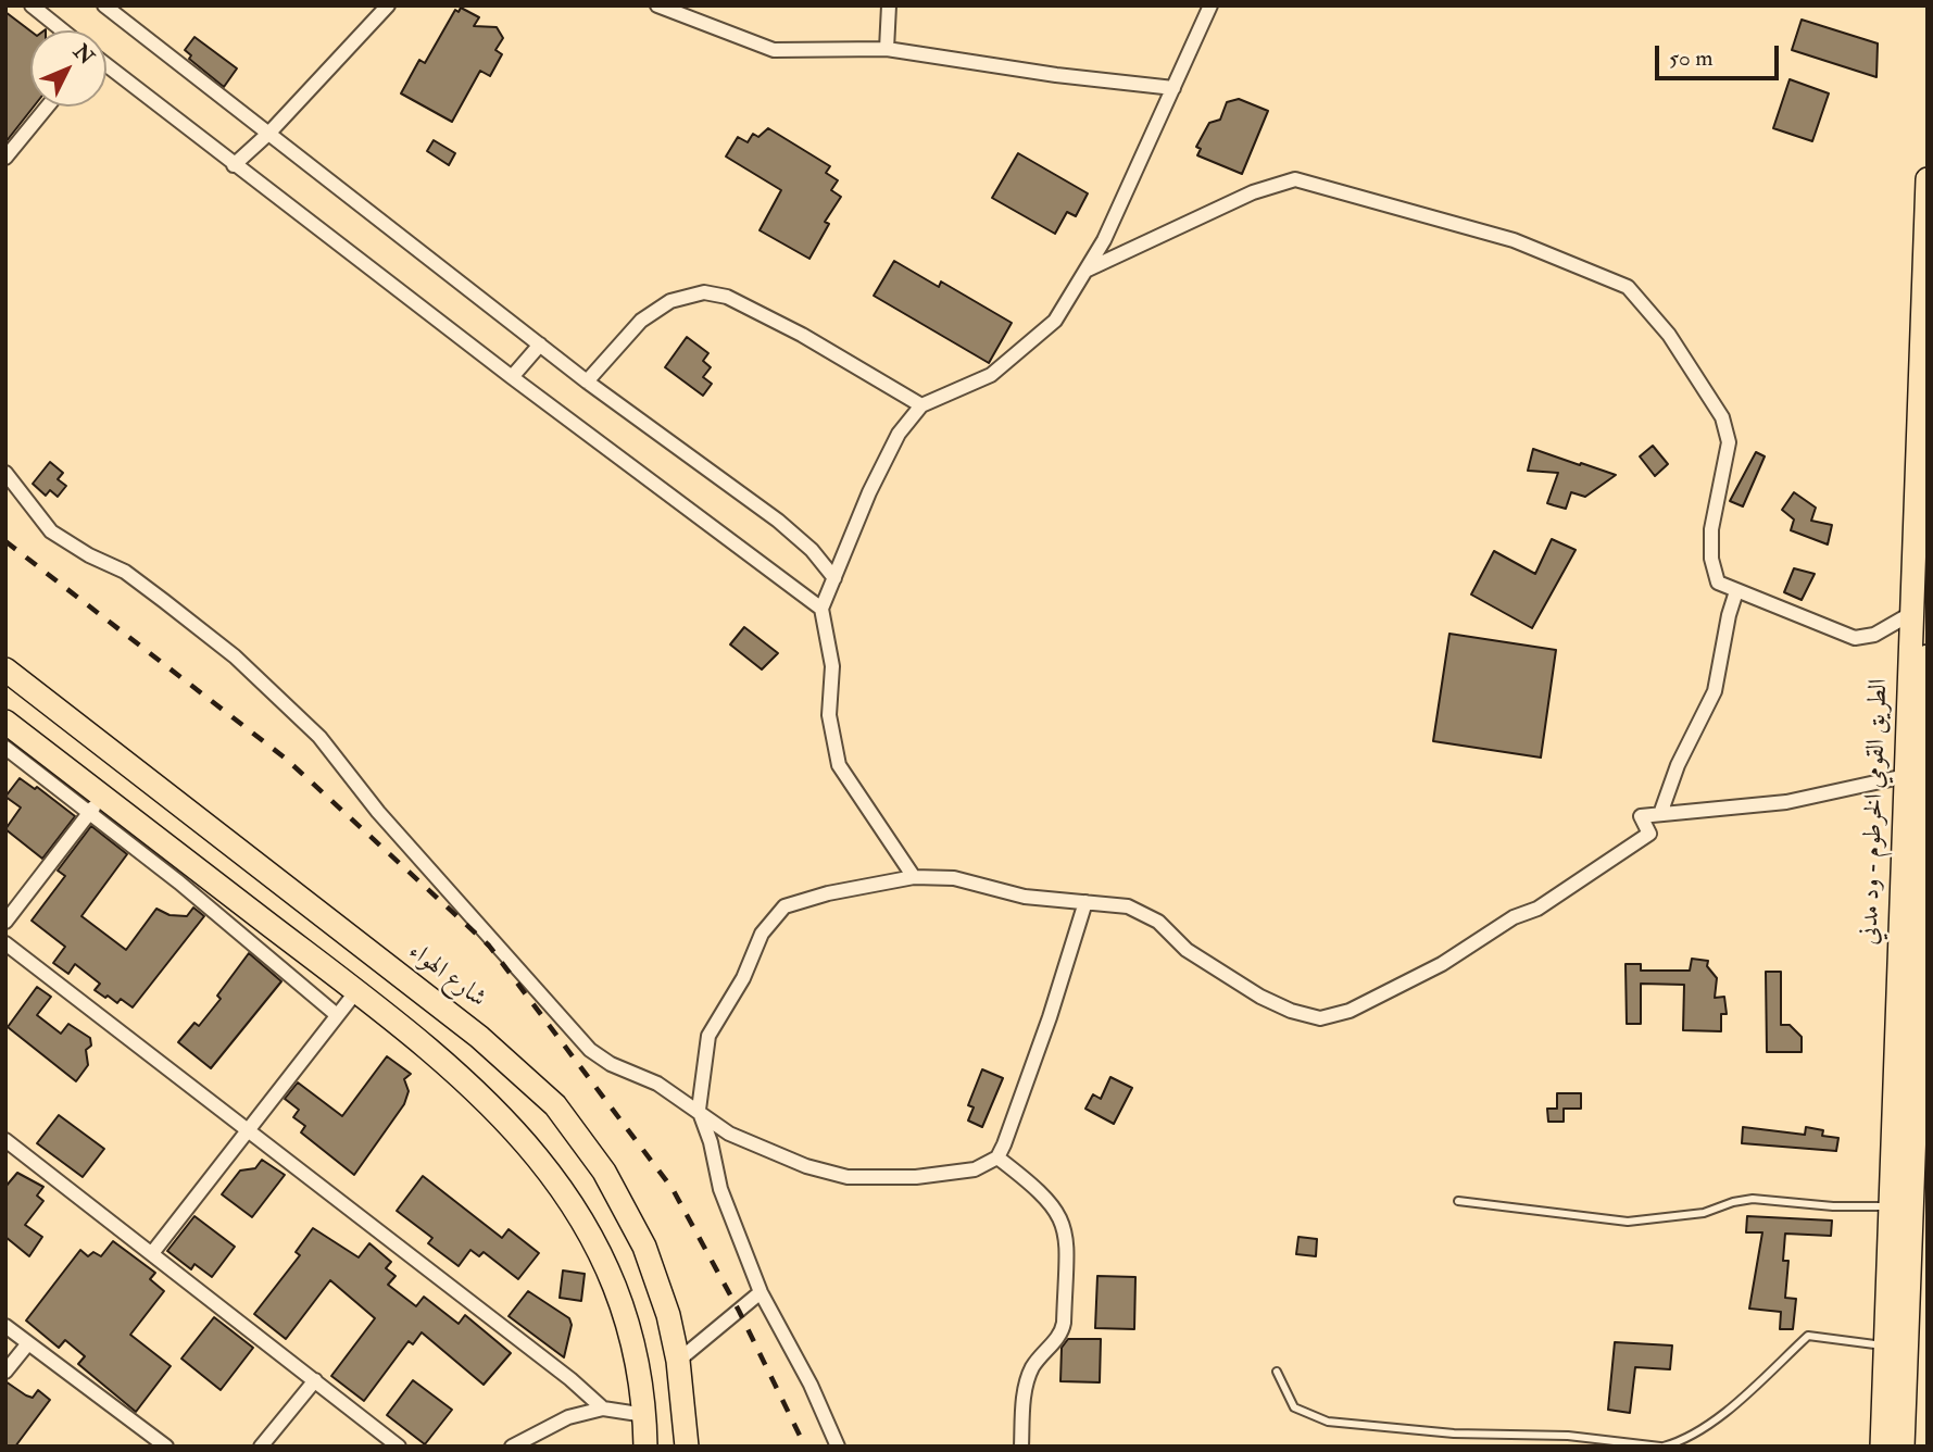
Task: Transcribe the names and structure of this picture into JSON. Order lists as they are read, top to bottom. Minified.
{"streets":{"main road":["الطريق القومي الخرطوم - ود مدني","شارع الهواء"]},"scale_bar":"50 m","north":"top right"}
